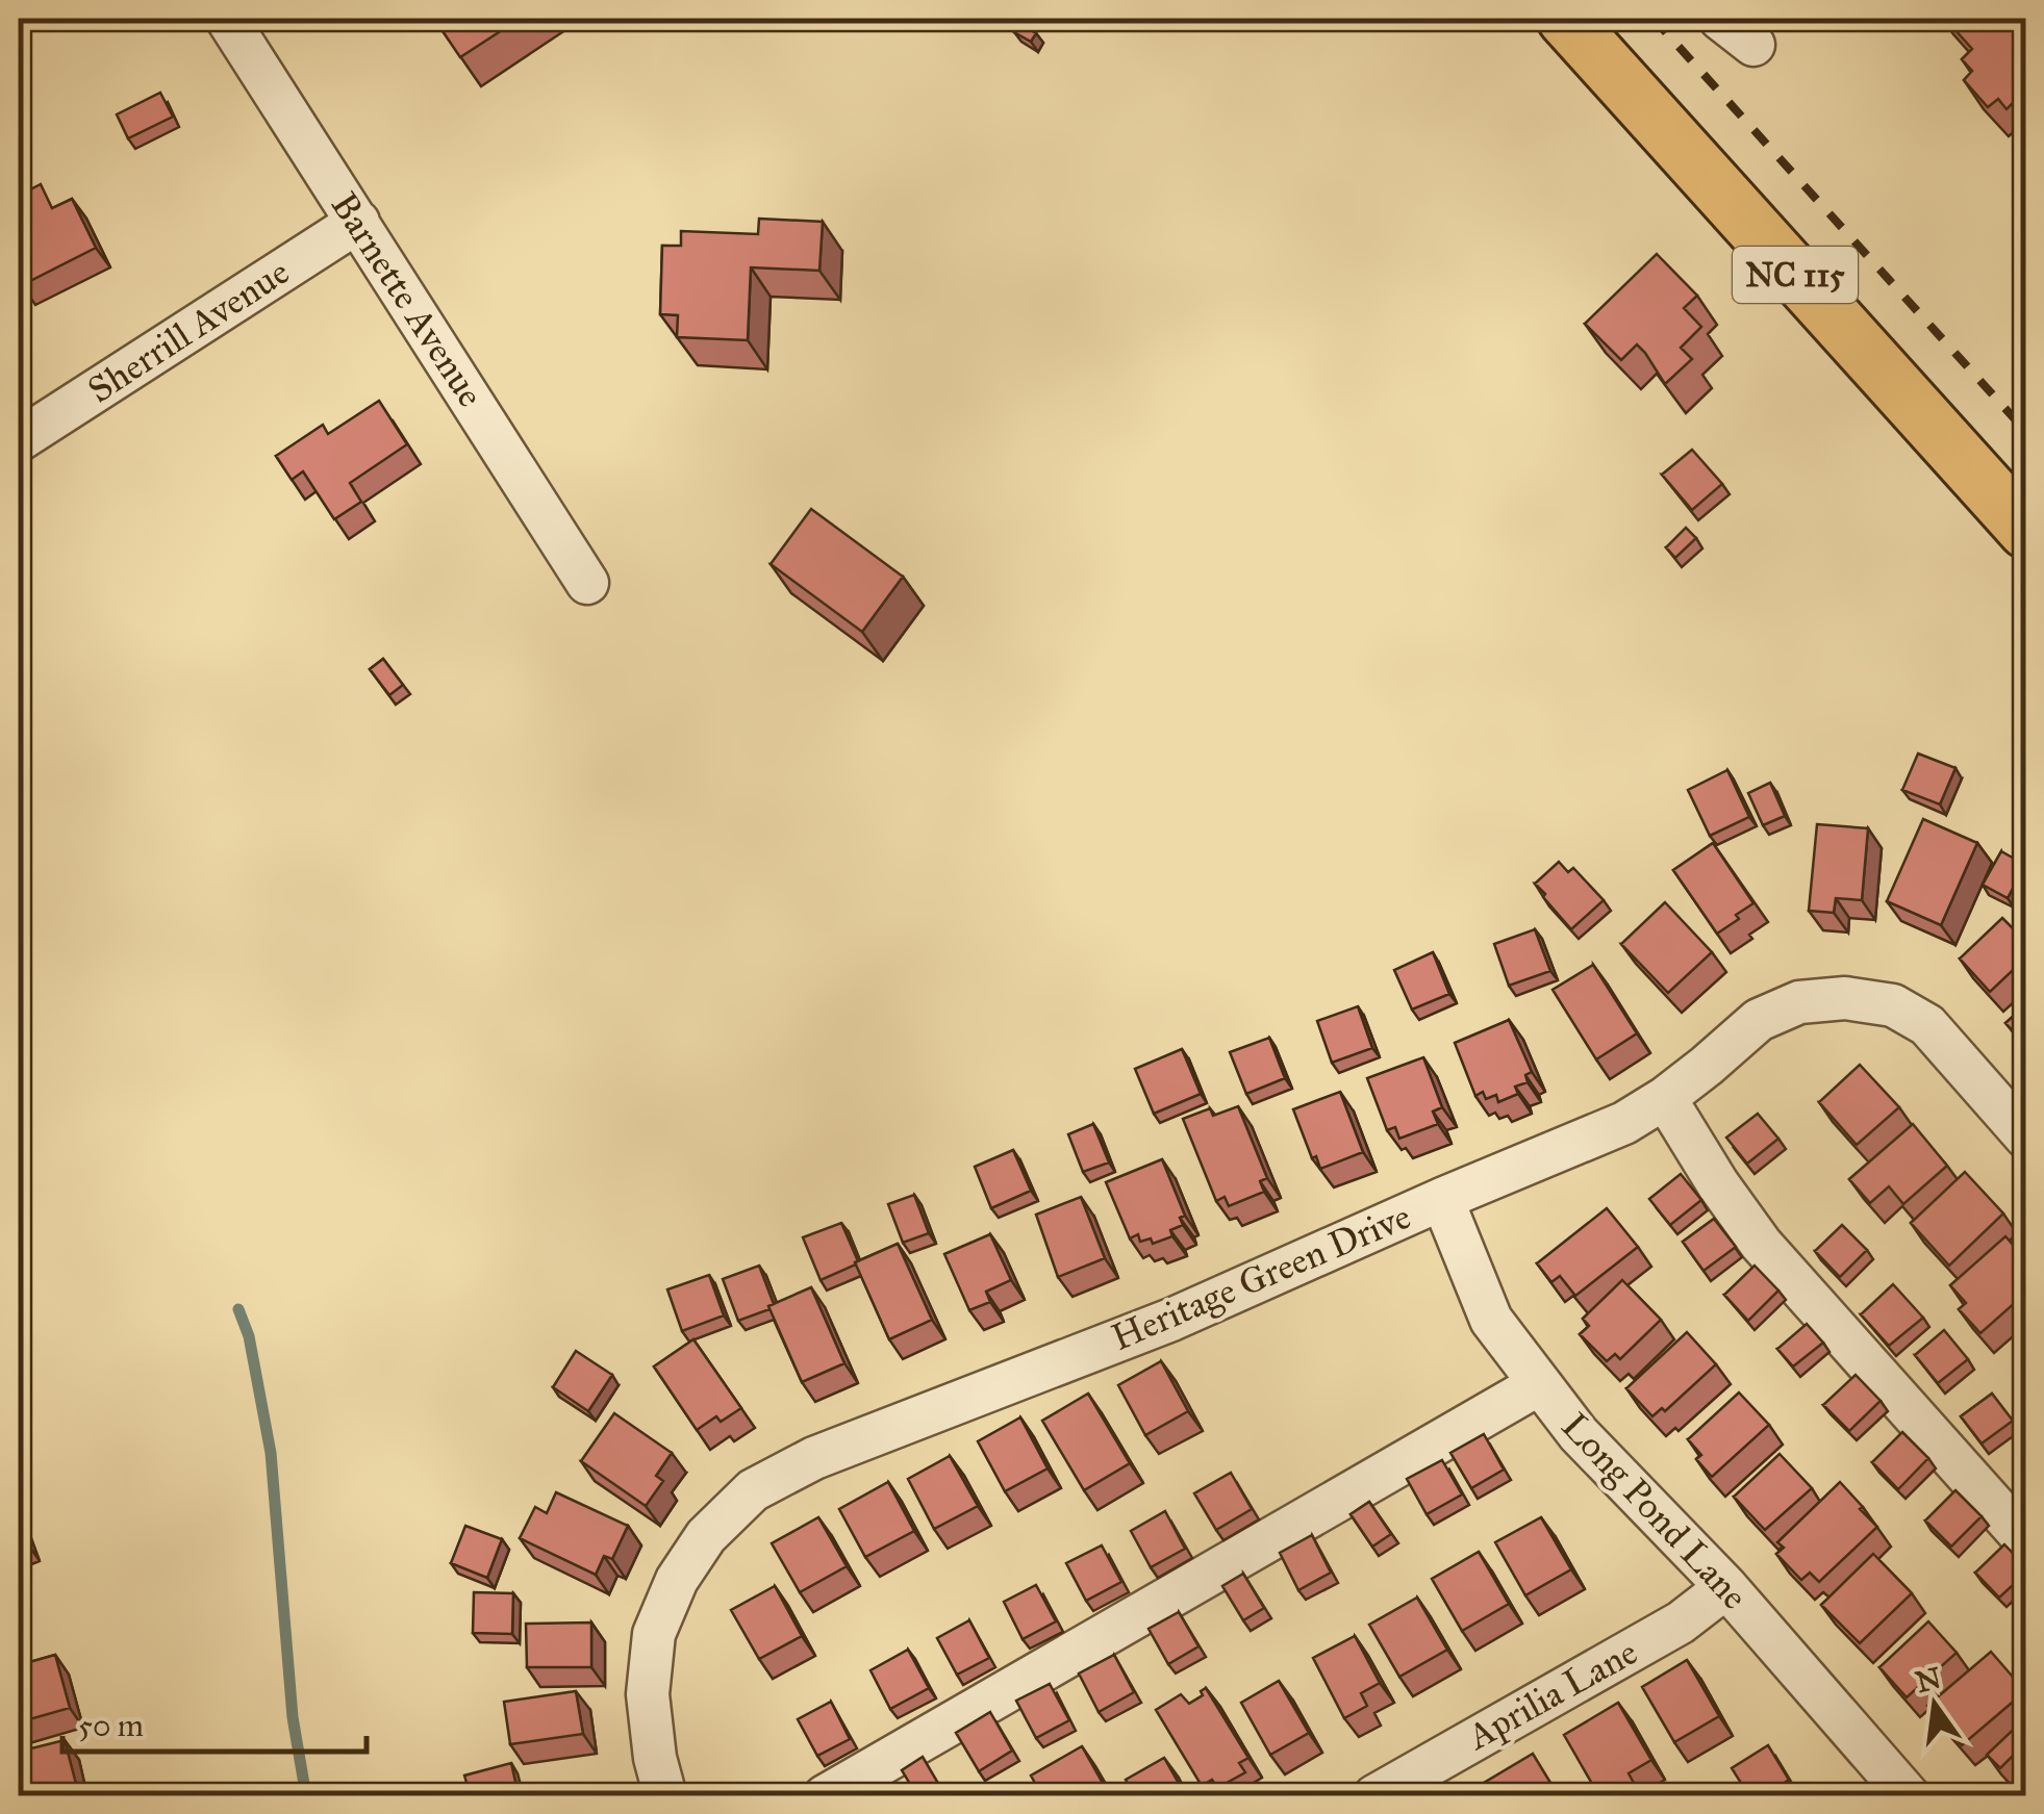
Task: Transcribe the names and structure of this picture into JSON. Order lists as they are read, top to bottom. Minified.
{"streets":{"main road":["NC 115"],"street":["Barnette Avenue","Sherrill Avenue","Heritage Green Drive","Long Pond Lane","Aprilia Lane"]},"crossings":[["Barnette Avenue","Sherrill Avenue"],["Heritage Green Drive","Long Pond Lane"],["Long Pond Lane","Aprilia Lane"]],"scale_bar":"50 m","north":"top"}
